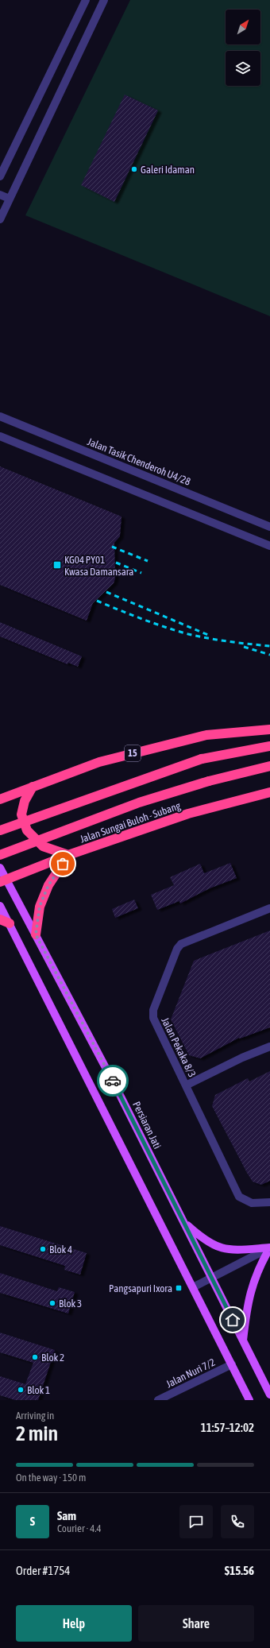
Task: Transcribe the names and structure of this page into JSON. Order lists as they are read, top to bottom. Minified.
{"streets":{"highway":["15","Jalan Sungai Buloh - Subang"],"main road":["Persiaran Jati"],"street":["Jalan Tasik Chenderoh U4/28","Jalan Pekaka 8/3","Jalan Nuri 7/2"]},"crossings":[["Jalan Sungai Buloh - Subang","Persiaran Jati"]],"places":{"other":["Galeri Idaman","Blok 4","Blok 3","Blok 2","Blok 1"],"transit":["KG04 PY01 Kwasa Damansara","Pangsapuri Ixora"]},"north":"top right","page":{"heading":["2 min","Arriving in","11:57–12:02"],"panel":["Sam","Courier · 4.4","Order #1754","$15.56"],"bar":"On the way · 150 m","round":"S","buttons":["Help","Share"]}}
